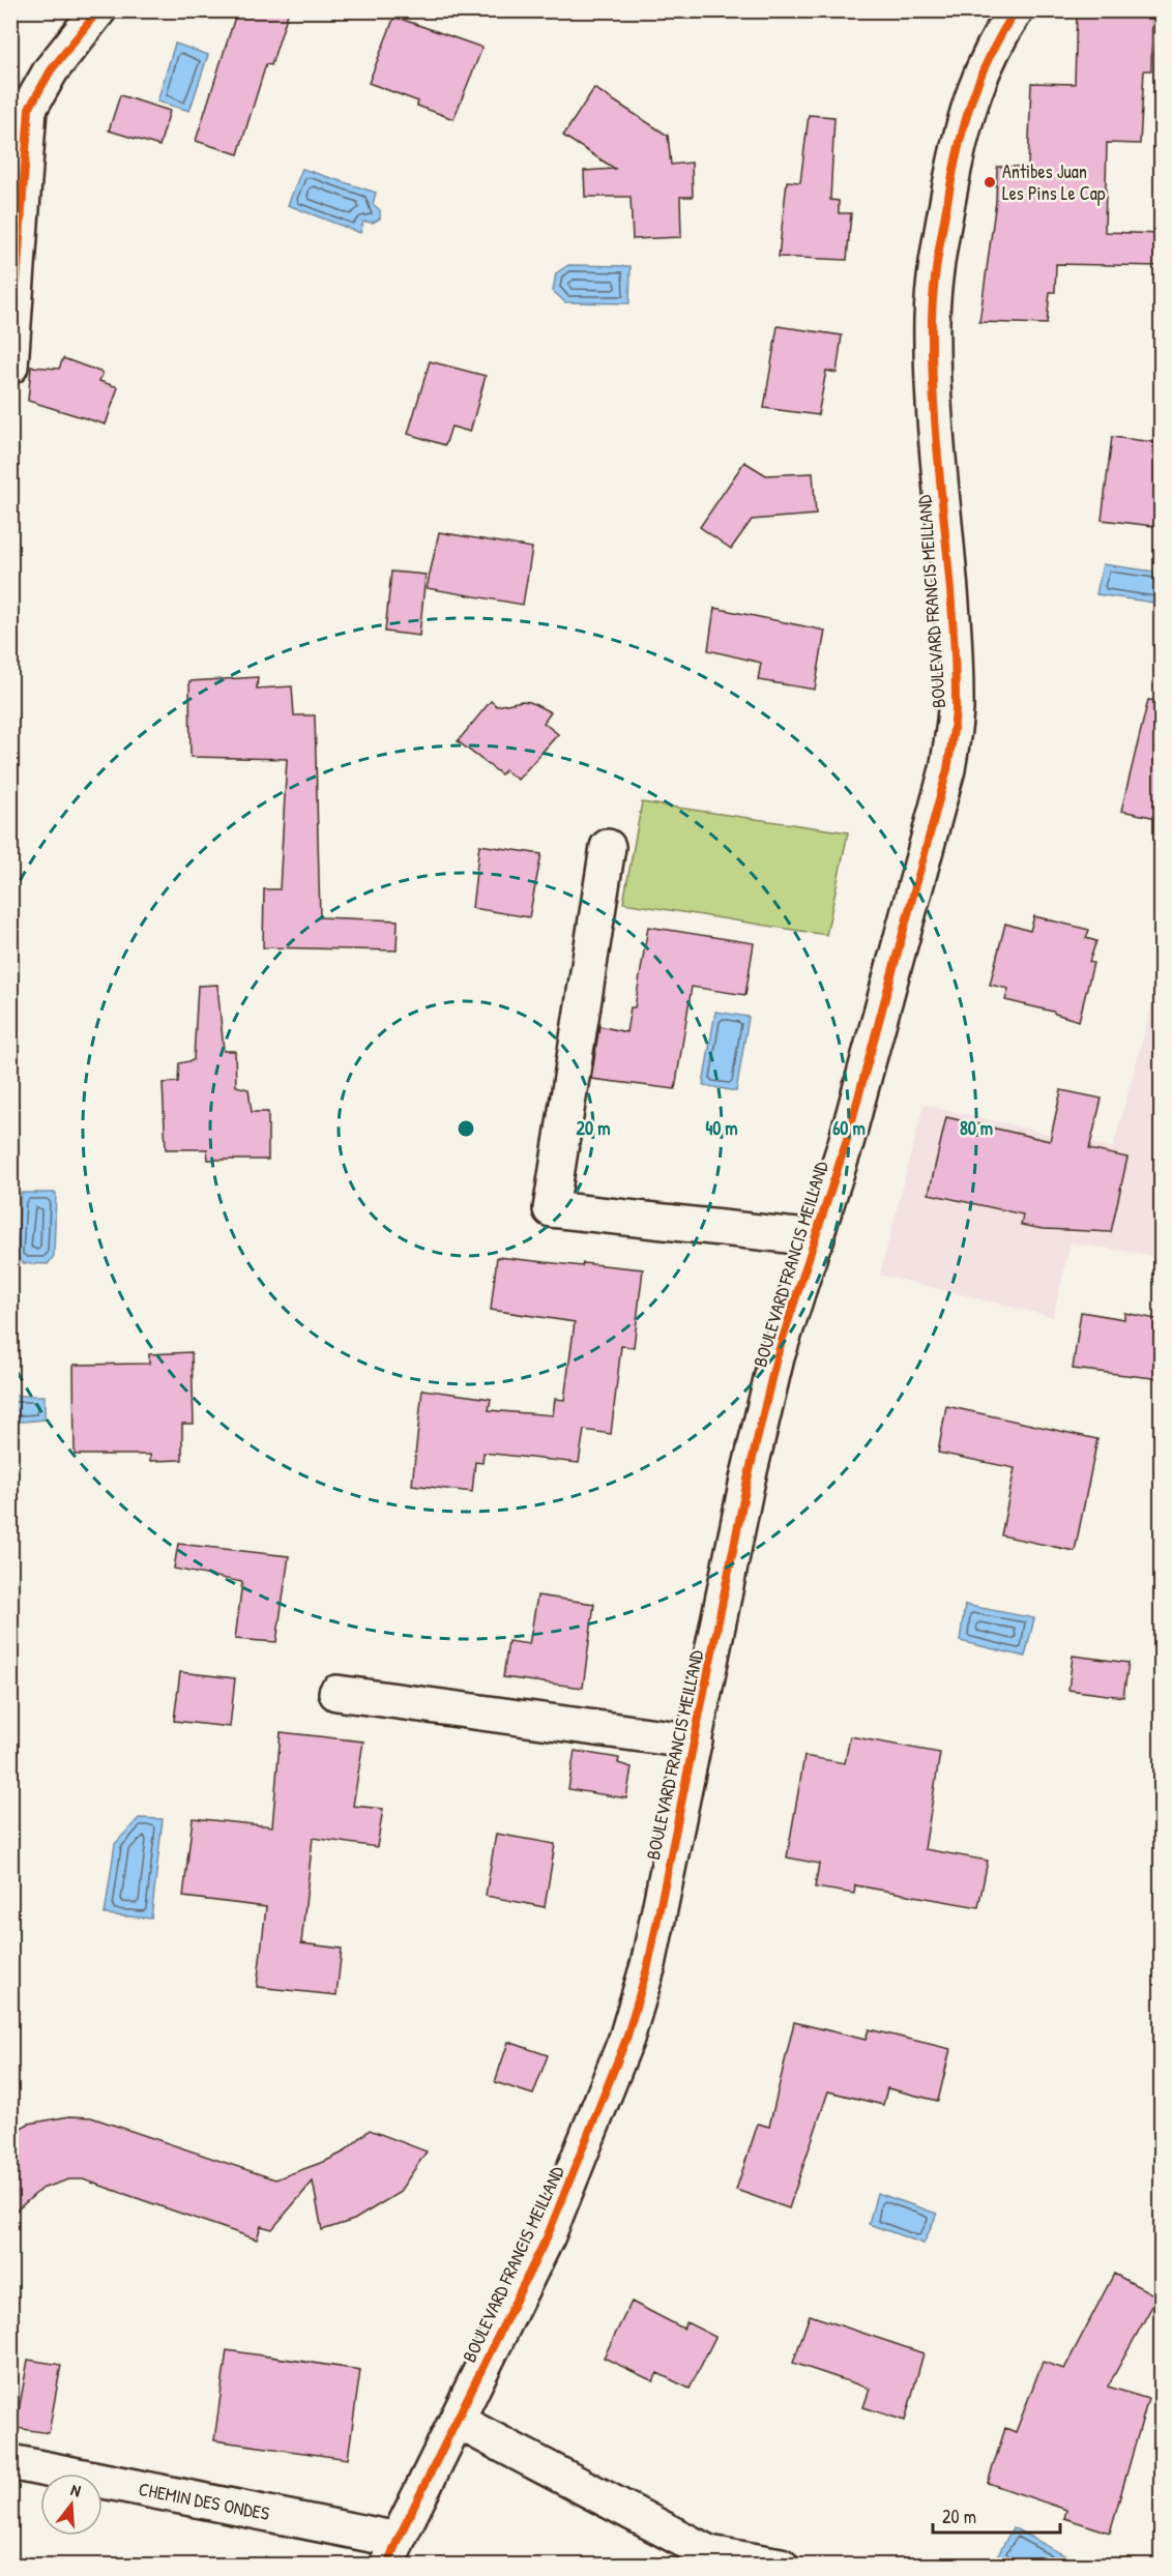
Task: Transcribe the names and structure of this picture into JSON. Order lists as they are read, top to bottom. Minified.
{"streets":{"street":["BOULEVARD FRANCIS MEILLAND","CHEMIN DES ONDES"]},"crossings":[["BOULEVARD FRANCIS MEILLAND","CHEMIN DES ONDES"]],"places":["Antibes Juan Les Pins Le Cap"],"scale_bar":"20 m","north":"top","rings":["20 m","40 m","60 m","80 m"]}
